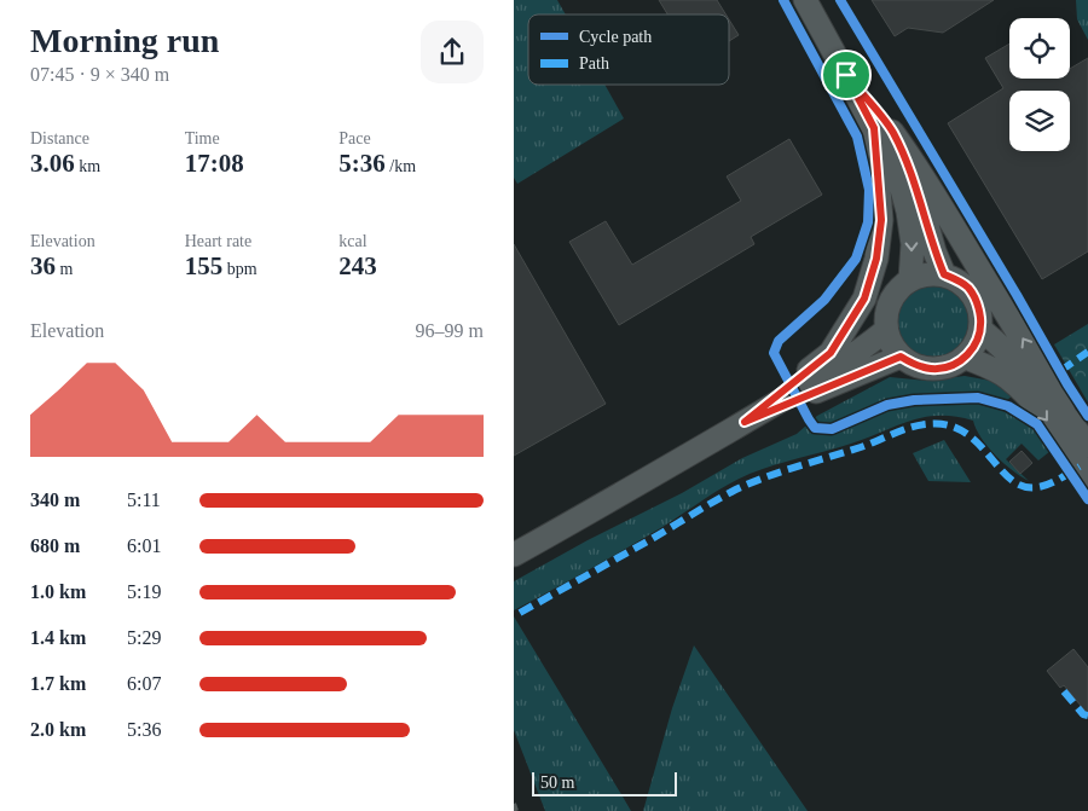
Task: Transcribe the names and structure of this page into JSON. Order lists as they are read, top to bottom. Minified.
{"legend":["Cycle path","Path"],"scale_bar":"50 m","page":{"heading":["Morning run","07:45 · 9 × 340 m"],"stats":[["Distance","3.06 km"],["Time","17:08"],["Pace","5:36 /km"],["Elevation","36 m"],["Heart rate","155 bpm"],["kcal","243"]],"chart":["Elevation","96–99 m"],"list":[{"name":"340 m","note":"5:11"},{"name":"680 m","note":"6:01"},{"name":"1.0 km","note":"5:19"},{"name":"1.4 km","note":"5:29"},{"name":"1.7 km","note":"6:07"},{"name":"2.0 km","note":"5:36"}],"scale":"50 m"}}
